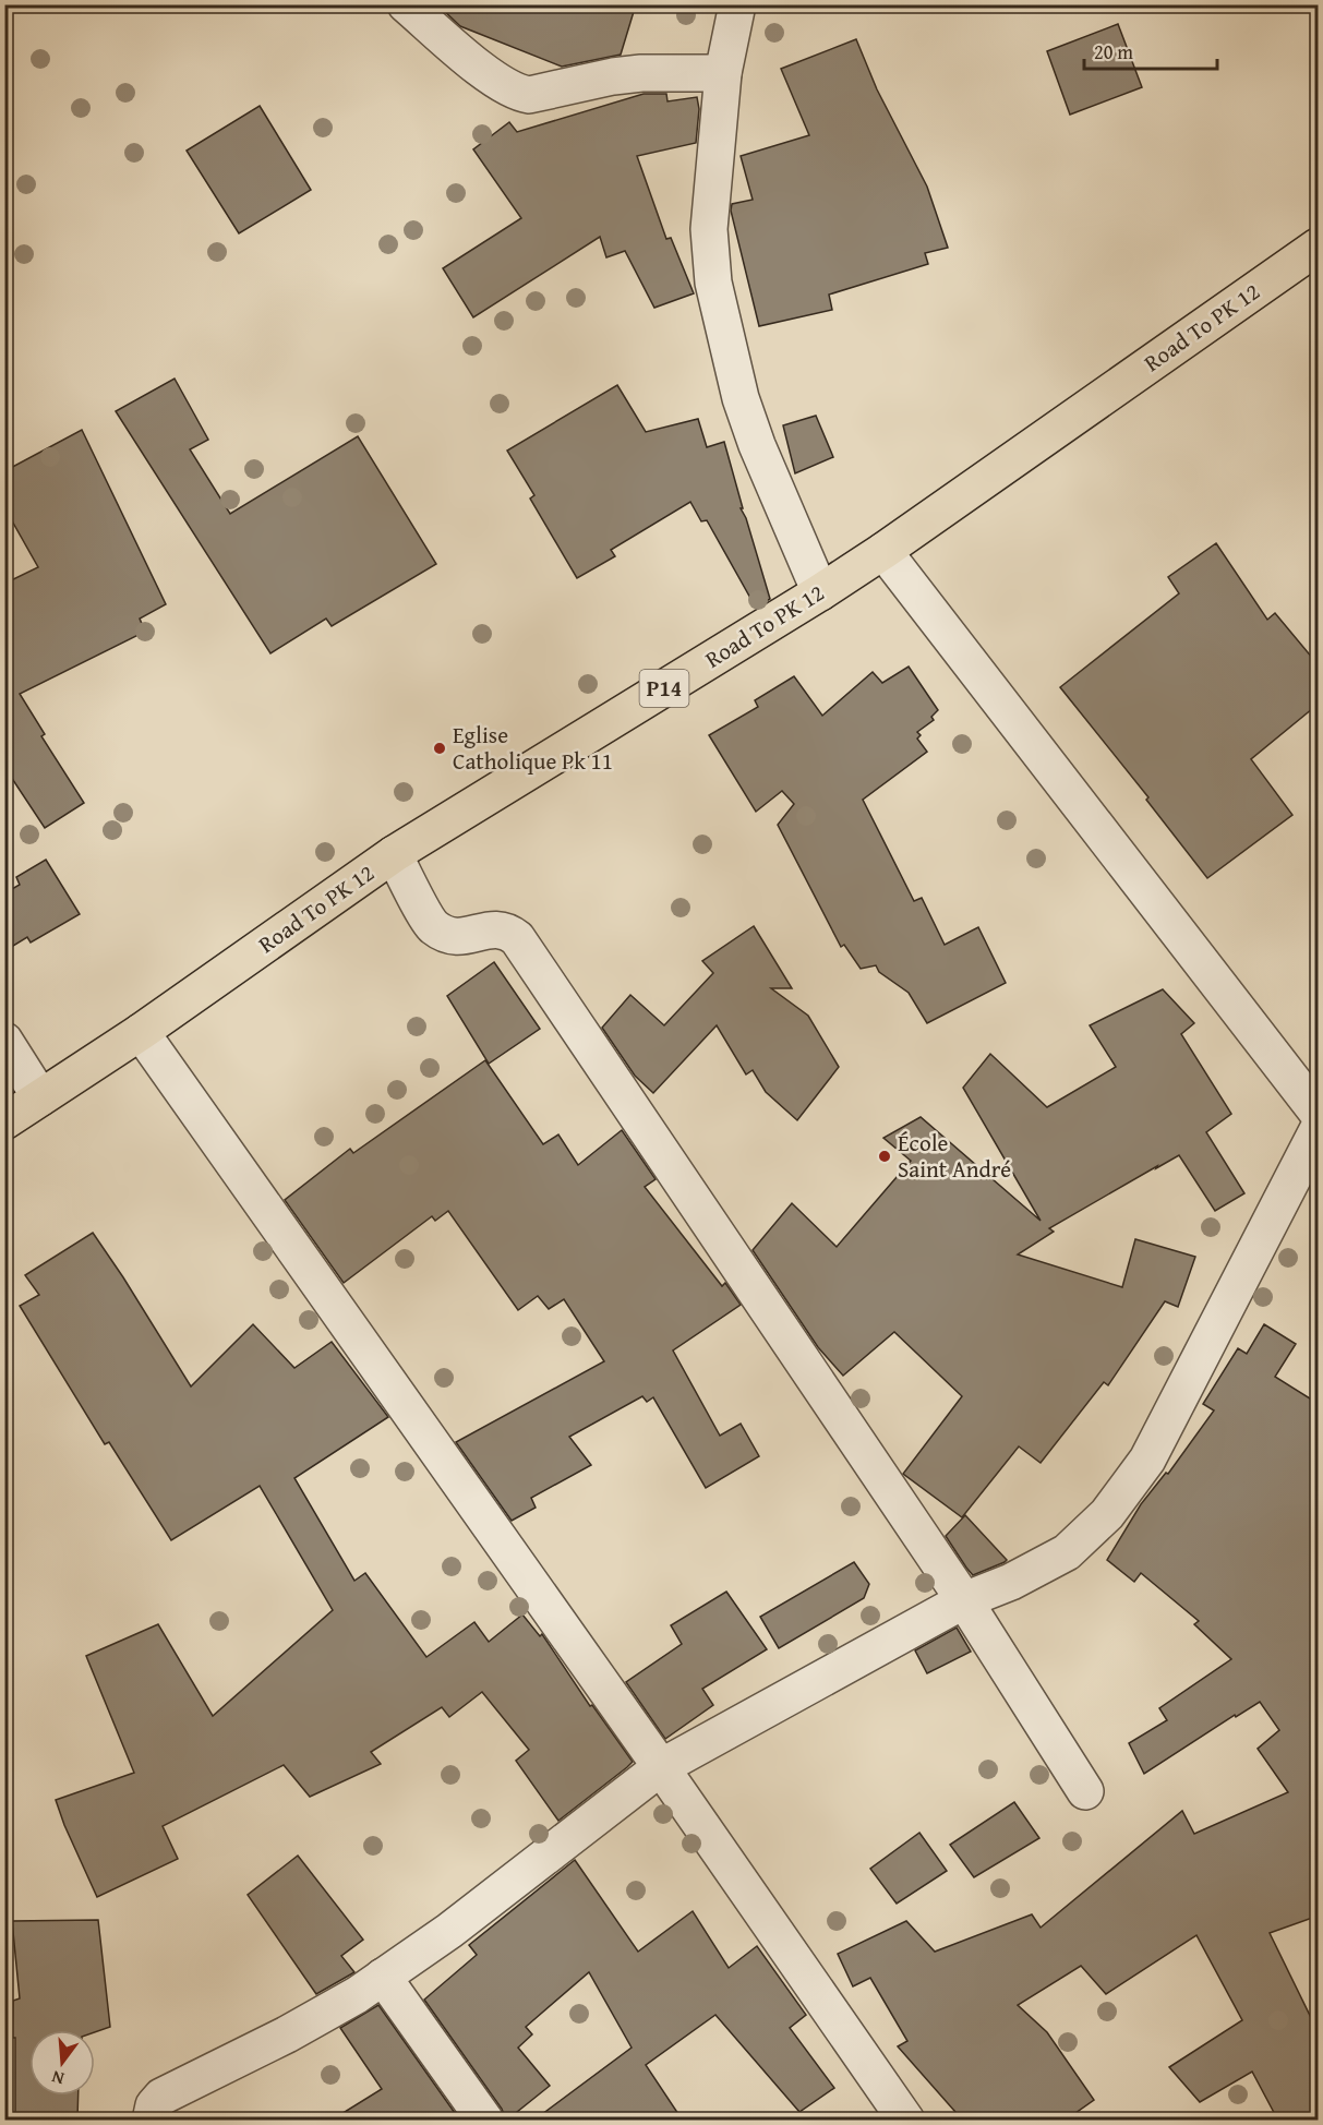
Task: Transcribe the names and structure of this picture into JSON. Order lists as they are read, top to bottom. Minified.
{"streets":{"main road":["Road To PK 12","P14"]},"places":["Eglise Catholique Pk 11","École Saint André"],"scale_bar":"20 m","north":"bottom"}
